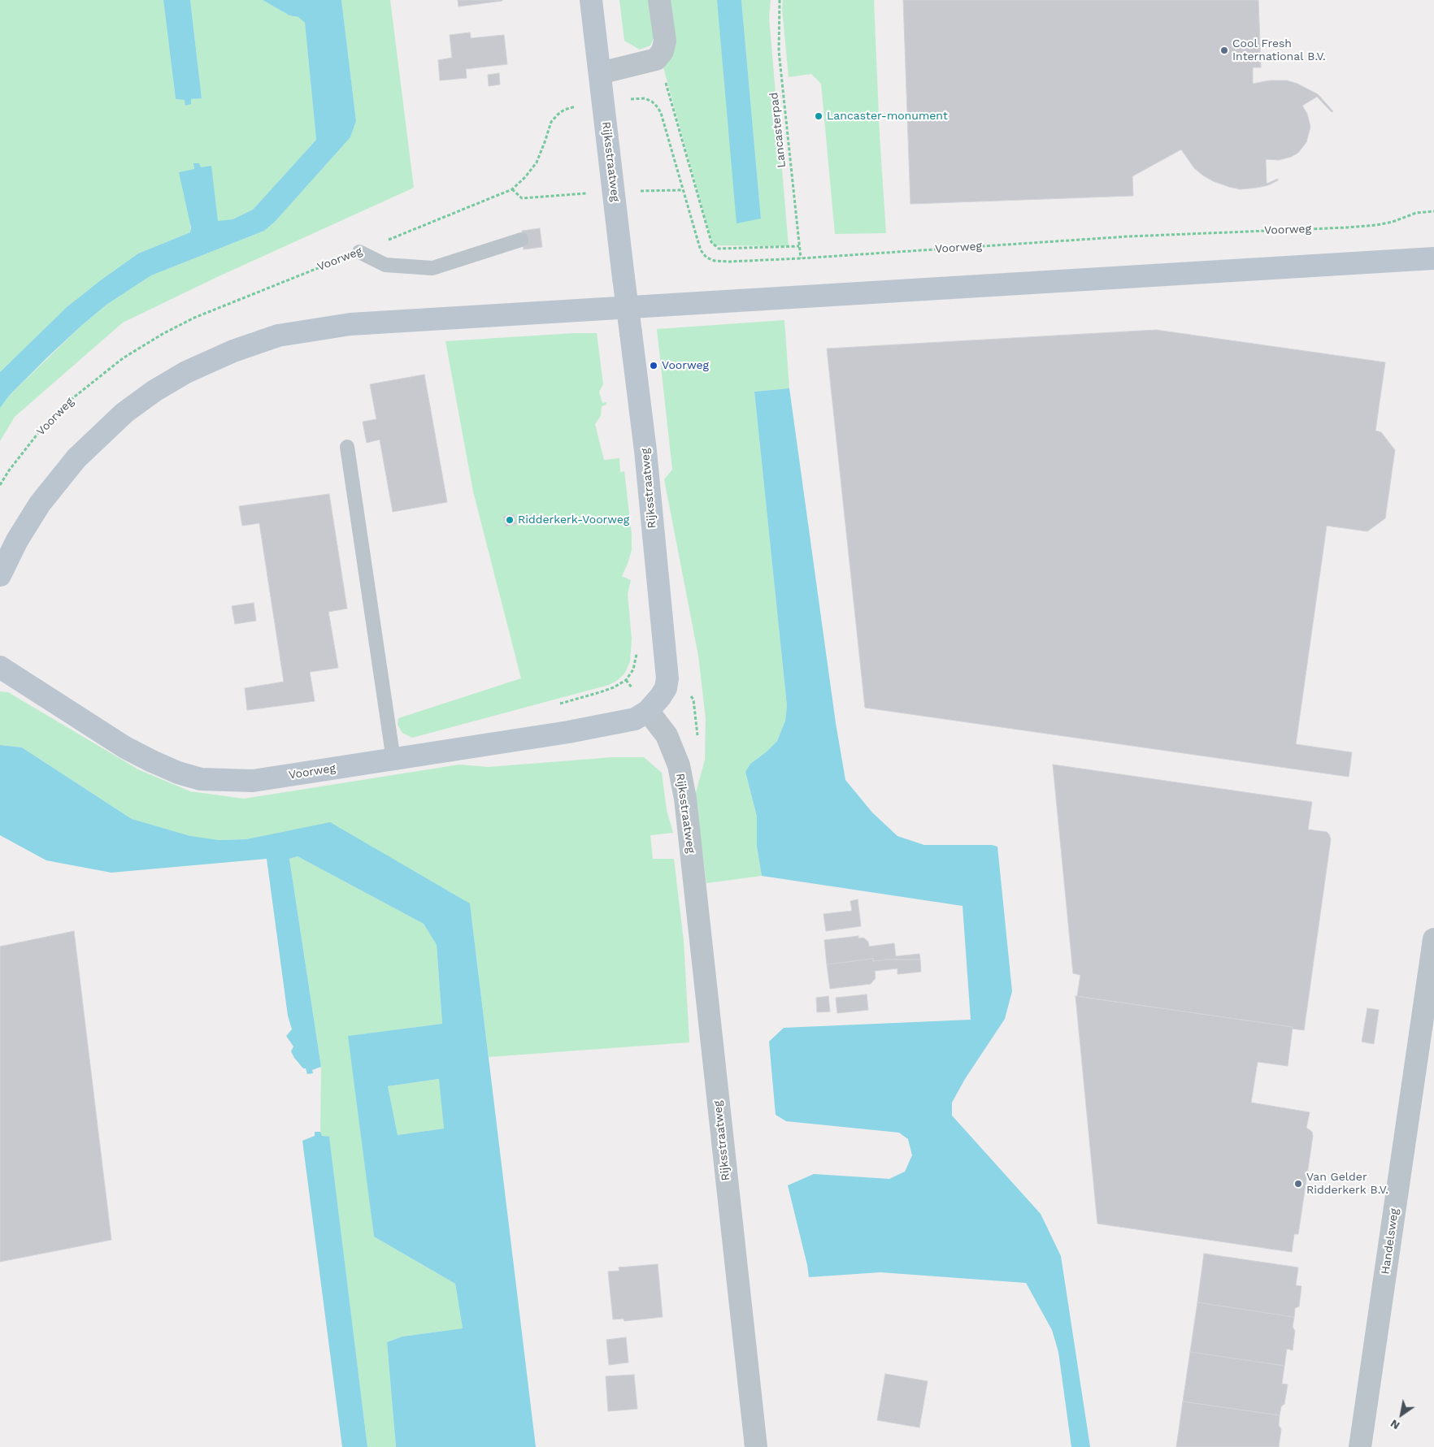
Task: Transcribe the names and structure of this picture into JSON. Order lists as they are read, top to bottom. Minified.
{"streets":{"street":["Rijksstraatweg","Voorweg","Handelsweg"],"path":["Lancasterpad"]},"crossings":[["Lancasterpad","Voorweg"],["Rijksstraatweg","Voorweg"]],"places":["Cool Fresh International B.V.","Lancaster-monument","Voorweg","Ridderkerk-Voorweg","Van Gelder Ridderkerk B.V."],"north":"bottom left"}
